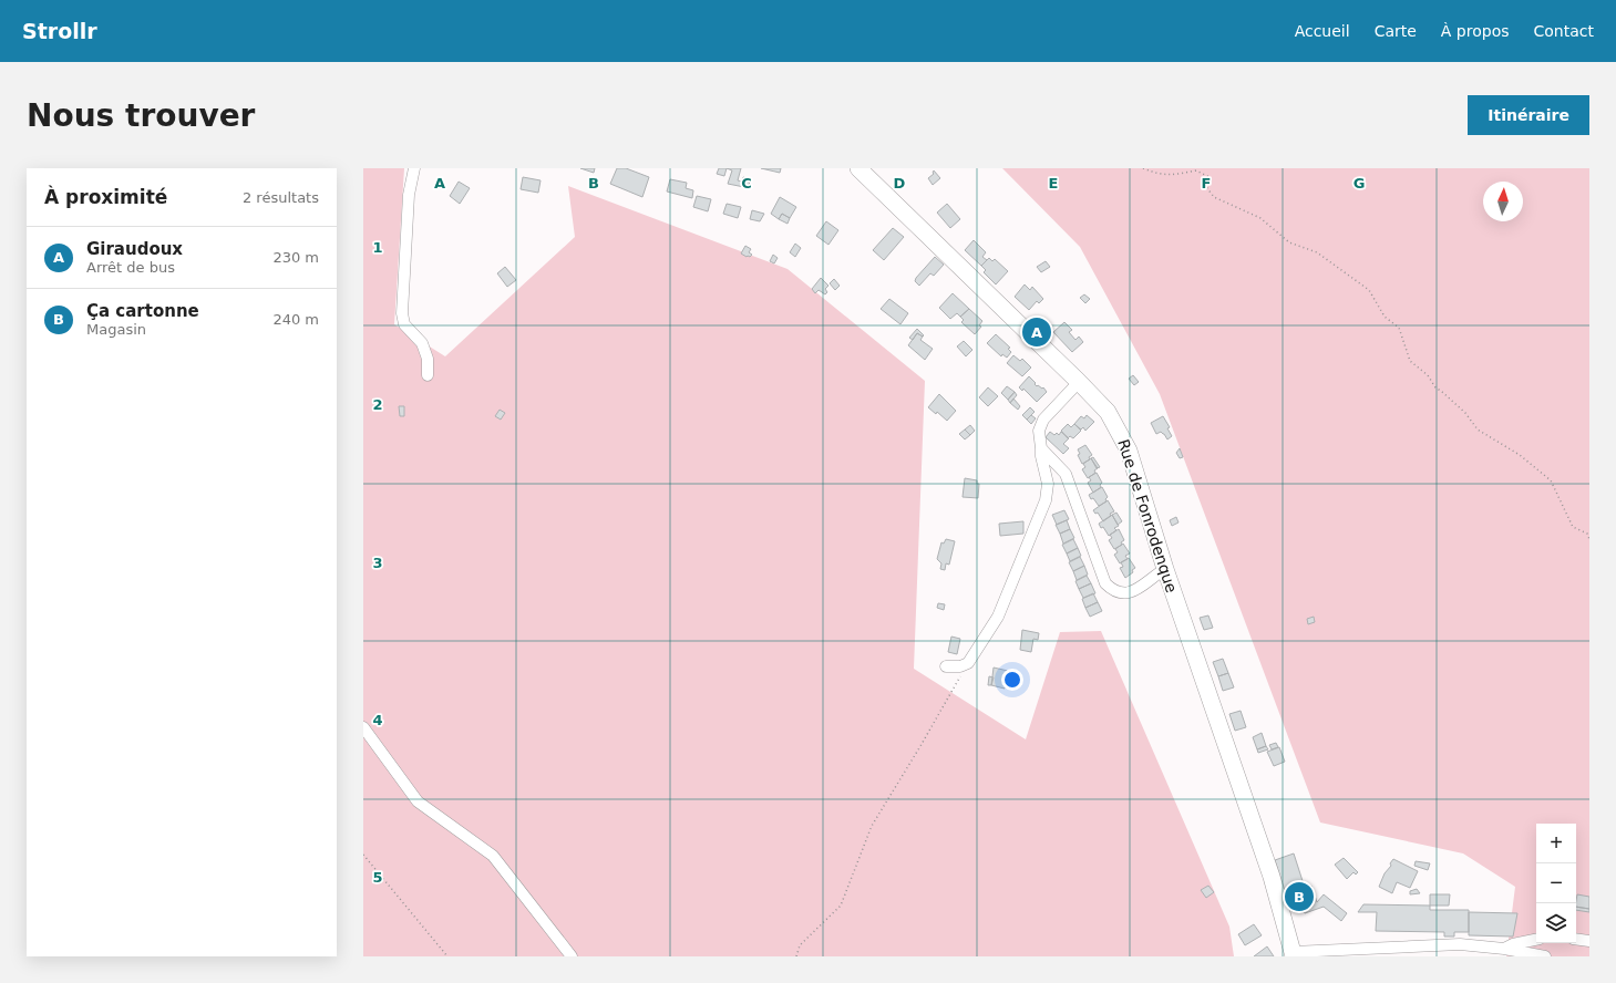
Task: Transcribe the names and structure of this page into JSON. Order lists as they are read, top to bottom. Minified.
{"streets":{"street":["Rue de Fonrodenque"]},"north":"top","page":{"header":"Strollr","nav":["Accueil","Carte","À propos","Contact"],"buttons":"Itinéraire","title":"Nous trouver","heading":["À proximité","2 résultats"],"list":[{"mark":"A","name":"Giraudoux","note":"Arrêt de bus","value":"230 m"},{"mark":"B","name":"Ça cartonne","note":"Magasin","value":"240 m"}],"pins":["A","B"],"map_buttons":["+","−"]},"grid":{"columns":["A","B","C","D","E","F","G"],"rows":["1","2","3","4","5"]}}
